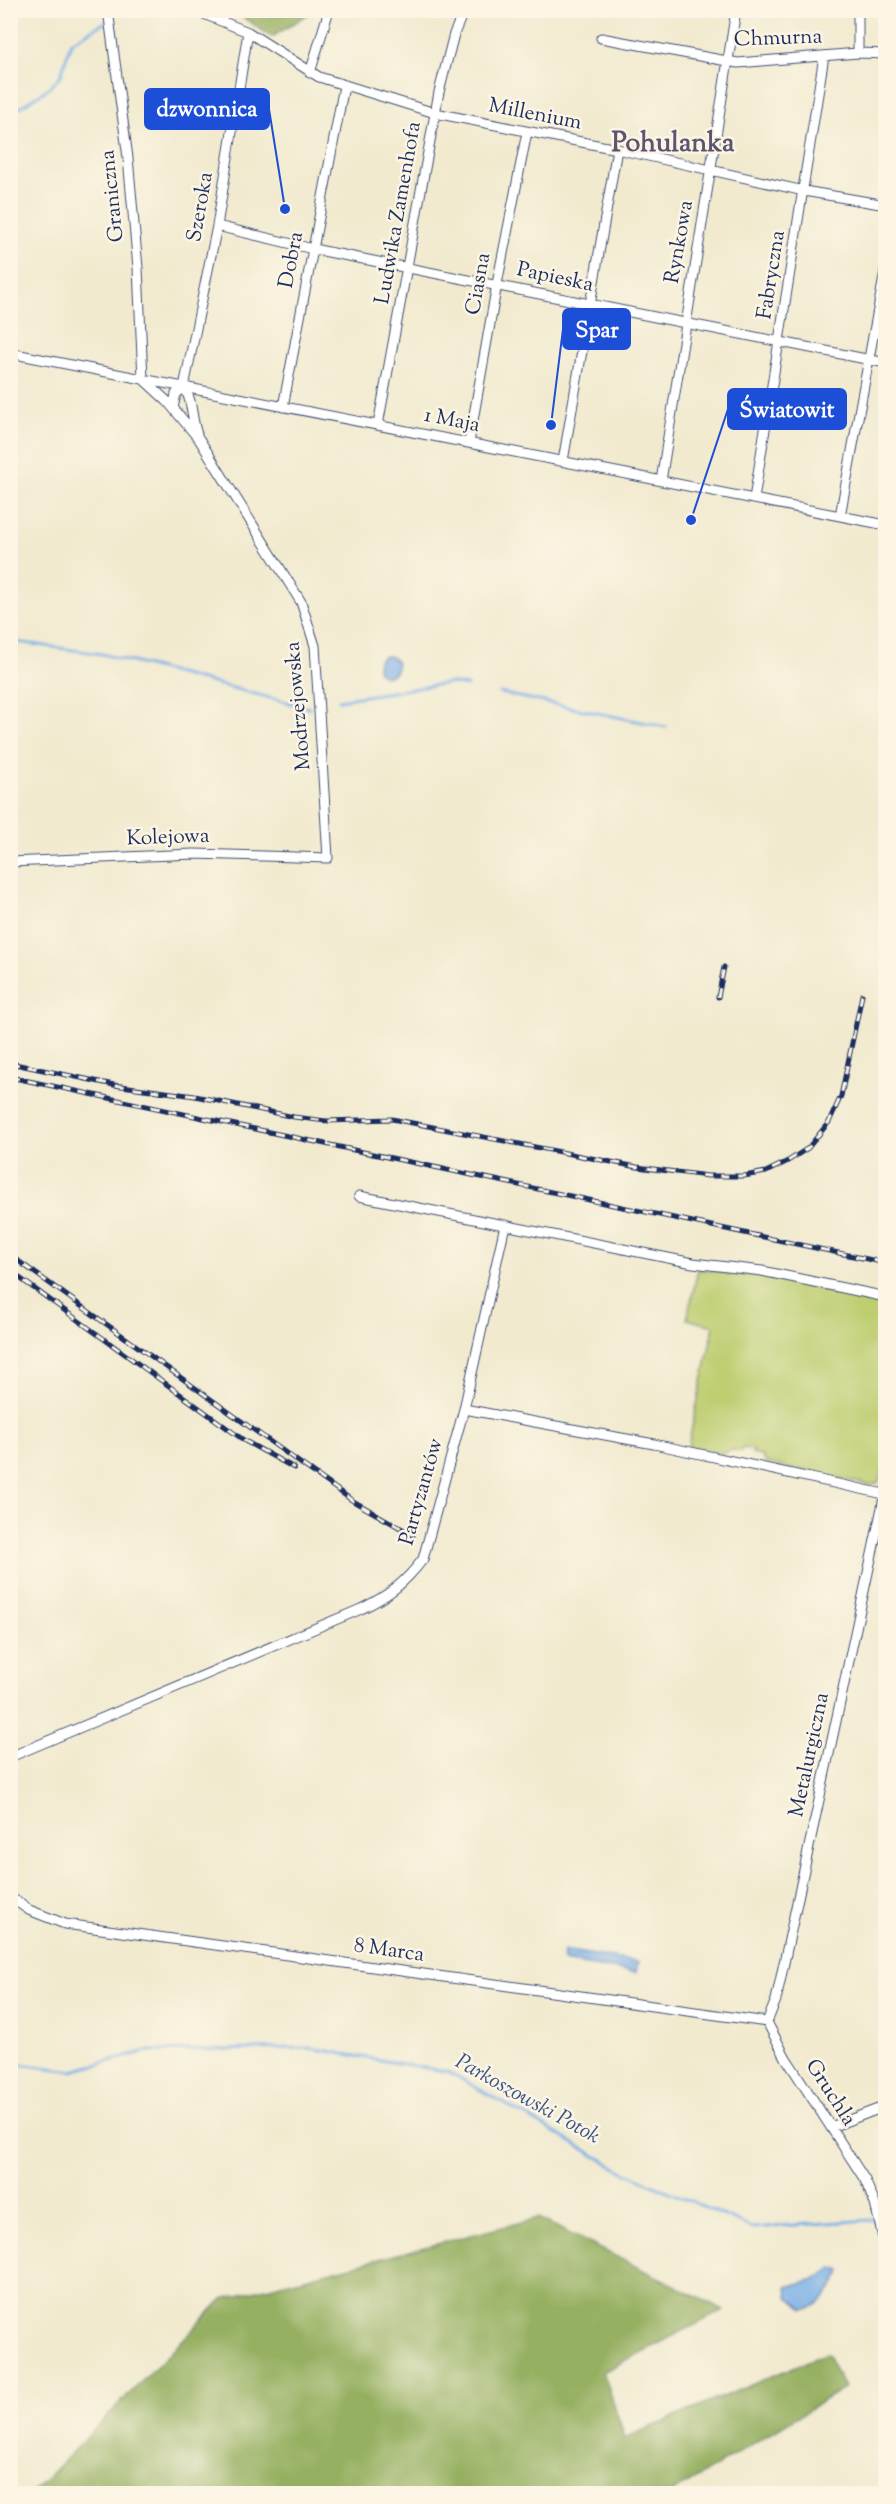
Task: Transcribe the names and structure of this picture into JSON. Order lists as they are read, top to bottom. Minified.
{"streets":{"street":["Chmurna","Millenium","Graniczna","Szeroka","Ludwika Zamenhofa","Rynkowa","Dobra","Fabryczna","Papieska","Ciasna","1 Maja","Modrzejowska","Kolejowa","Partyzantów","Metalurgiczna","8 Marca","Gruchla"]},"crossings":[["Chmurna","Rynkowa"],["Chmurna","Fabryczna"],["Millenium","Szeroka"],["Millenium","Ludwika Zamenhofa"],["Millenium","Rynkowa"],["Millenium","Dobra"],["Millenium","Fabryczna"],["Millenium","Ciasna"],["Graniczna","1 Maja"],["Graniczna","Modrzejowska"],["Szeroka","Papieska"],["Szeroka","1 Maja"],["Szeroka","Modrzejowska"],["Ludwika Zamenhofa","Papieska"],["Ludwika Zamenhofa","1 Maja"],["Rynkowa","Papieska"],["Rynkowa","1 Maja"],["Dobra","Papieska"],["Dobra","1 Maja"],["Fabryczna","Papieska"],["Fabryczna","1 Maja"],["Papieska","Ciasna"],["Ciasna","1 Maja"],["1 Maja","Modrzejowska"],["Modrzejowska","Kolejowa"],["Metalurgiczna","8 Marca"],["Metalurgiczna","Gruchla"],["8 Marca","Gruchla"]],"districts":["Pohulanka"],"water":["Parkoszowski Potok"],"places":["dzwonnica","Spar","Światowit"]}
